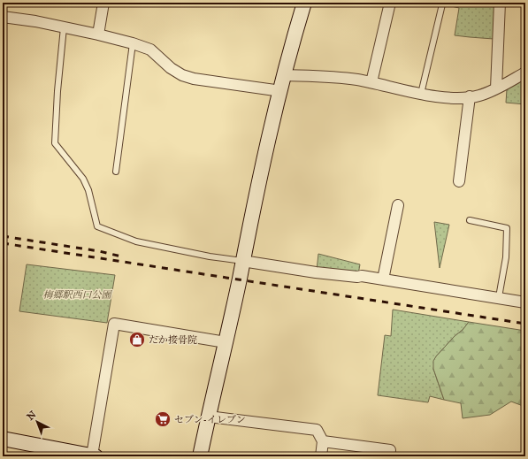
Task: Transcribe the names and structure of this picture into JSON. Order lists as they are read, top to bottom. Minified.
{"parks":["梅郷駅西口公園"],"places":{"shop":["たか接骨院"],"supermarket":["セブン-イレブン"]},"north":"top left"}
